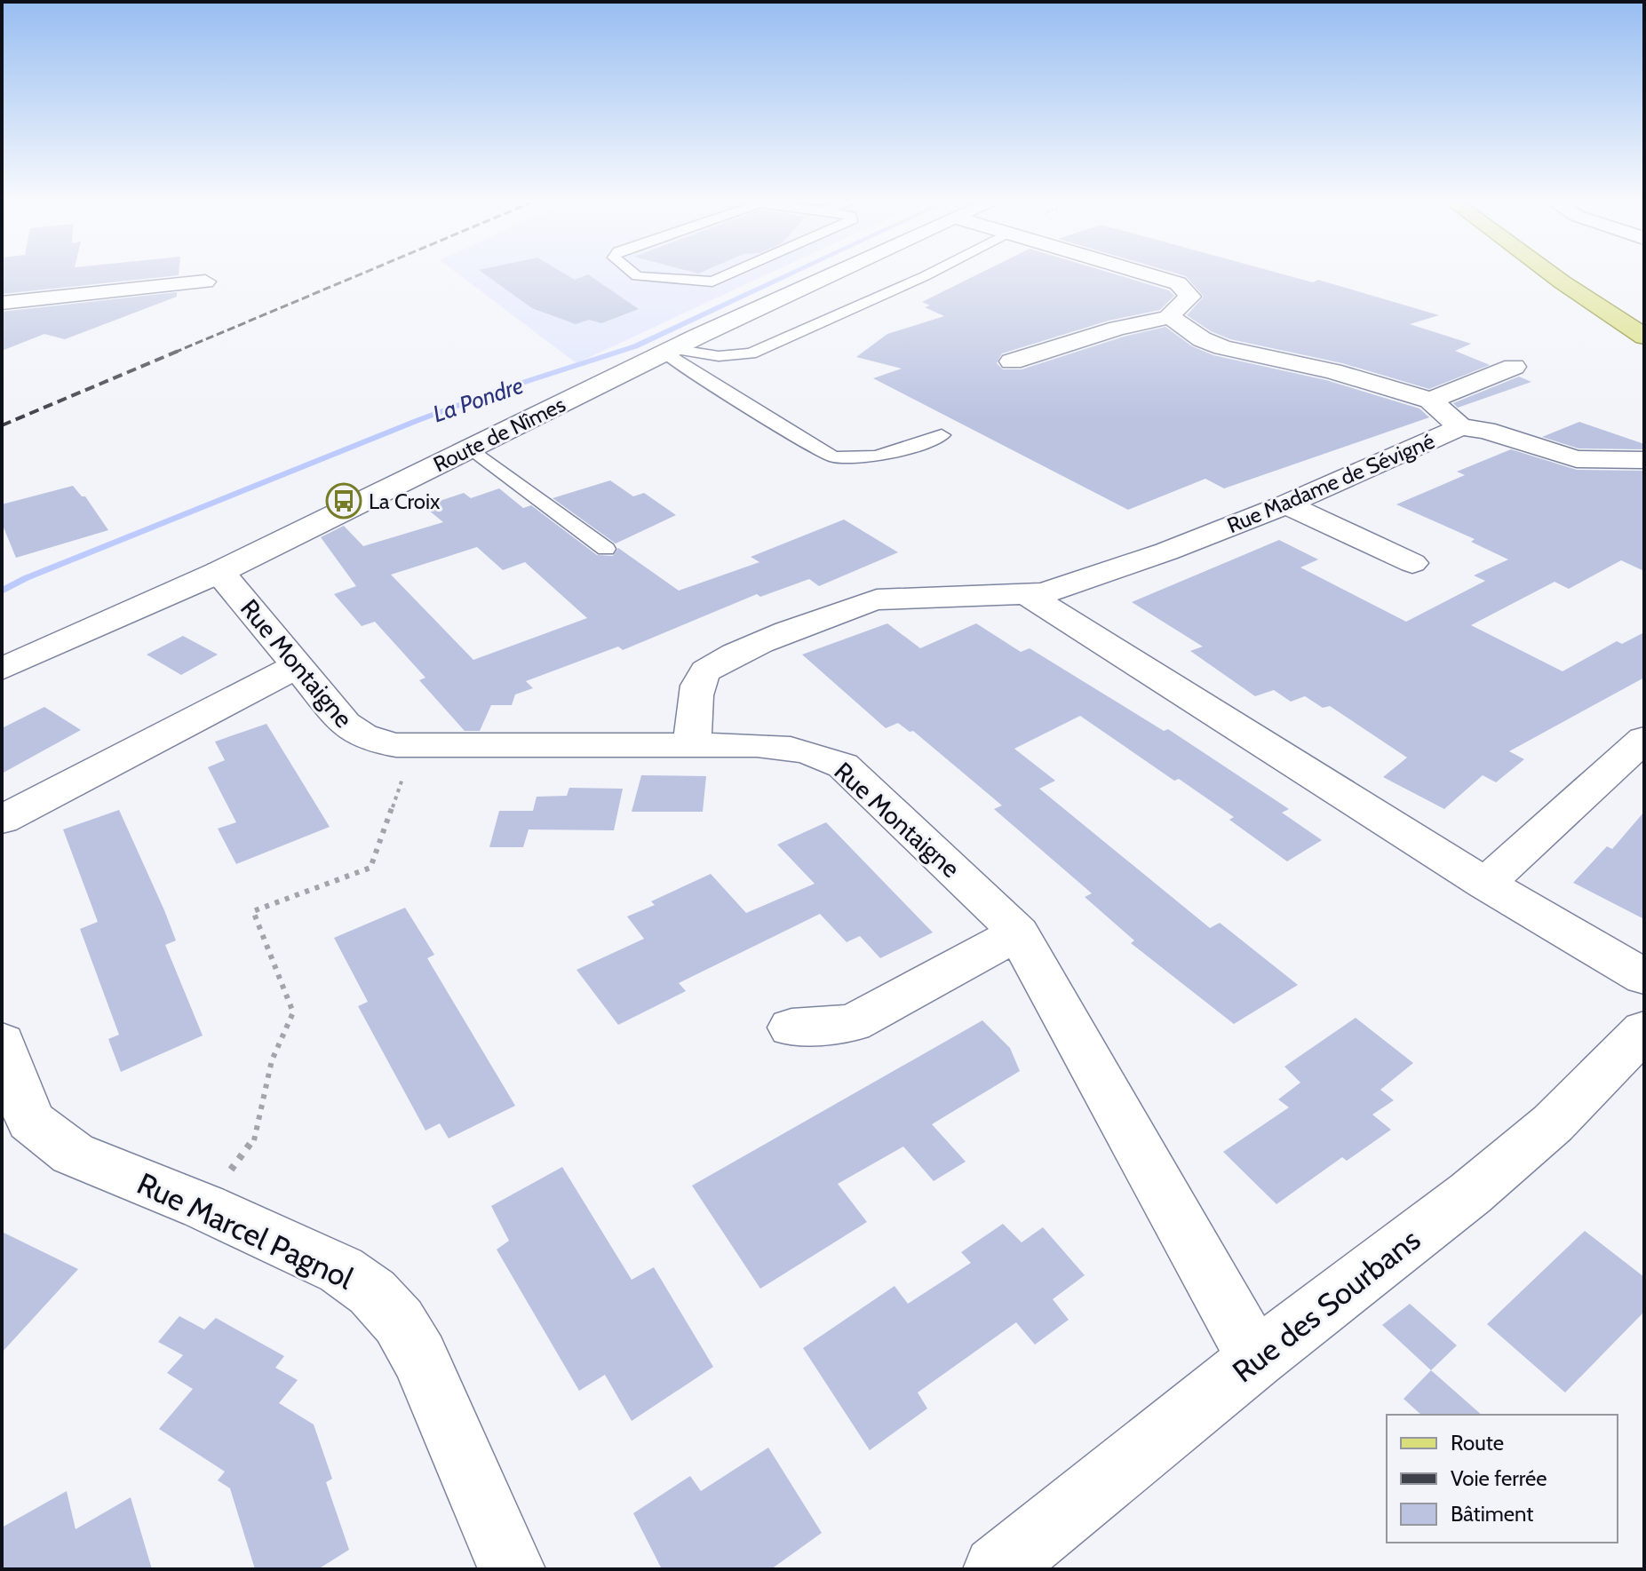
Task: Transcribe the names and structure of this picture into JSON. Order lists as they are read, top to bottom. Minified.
{"streets":{"street":["Route de Nîmes","Rue Madame de Sévigné","Rue Montaigne","Rue Marcel Pagnol","Rue des Sourbans"]},"crossings":[["Route de Nîmes","Rue Montaigne"],["Rue Madame de Sévigné","Rue Montaigne"],["Rue Montaigne","Rue des Sourbans"]],"water":["La Pondre"],"places":{"bus stop":["La Croix"]},"legend":["Route","Voie ferrée","Bâtiment"]}
